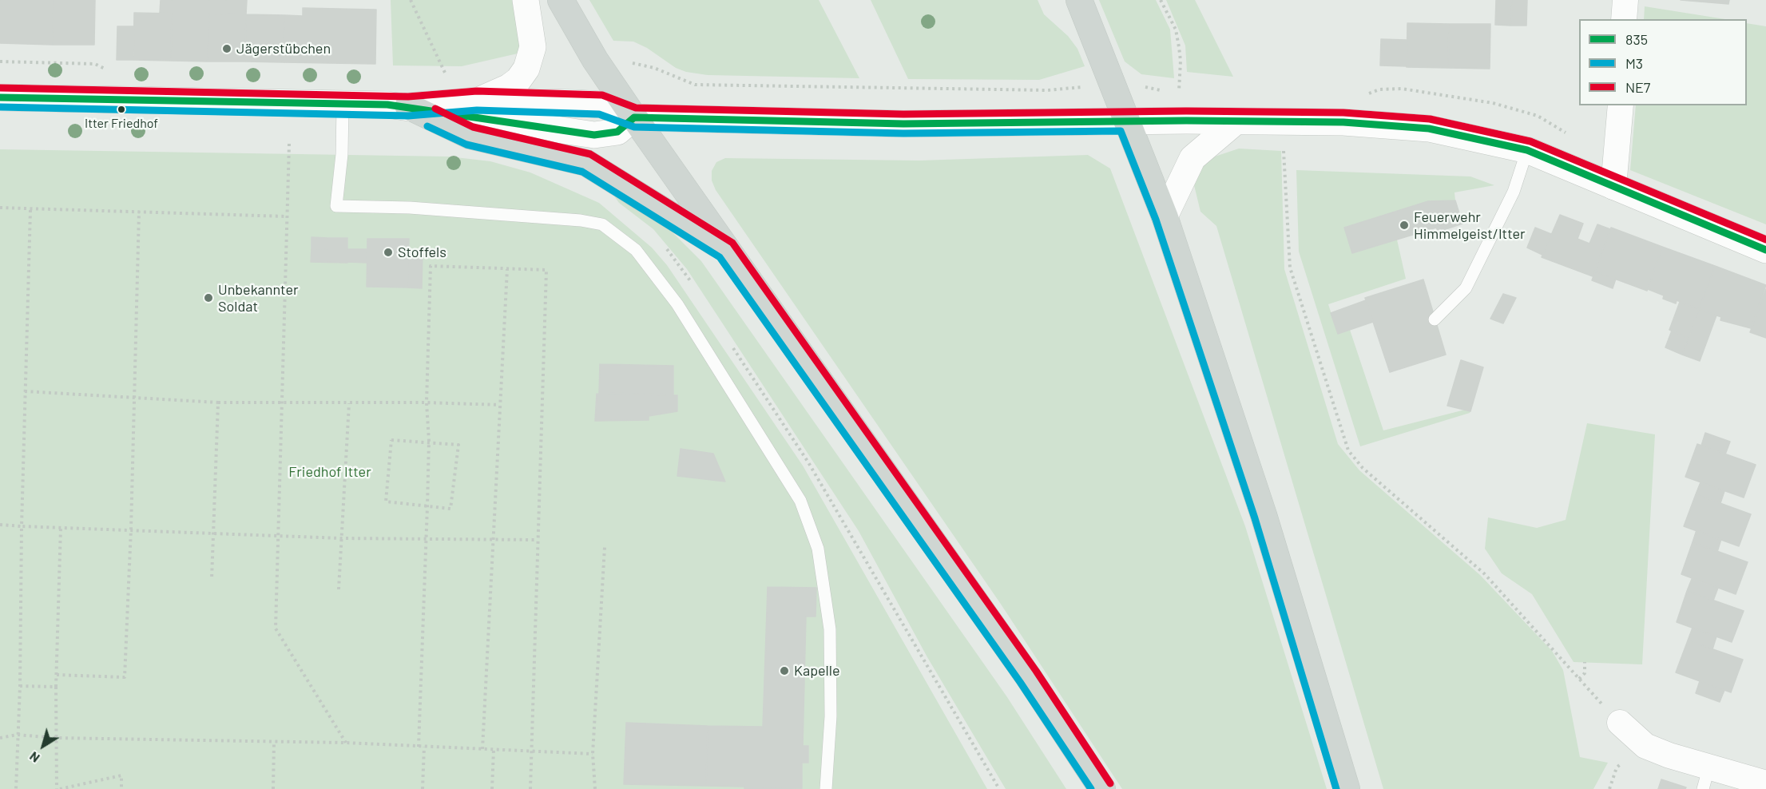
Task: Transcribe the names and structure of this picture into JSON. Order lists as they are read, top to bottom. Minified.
{"parks":["Friedhof Itter"],"places":["Jägerstübchen","Itter Friedhof","Feuerwehr Himmelgeist/Itter","Stoffels","Unbekannter Soldat","Kapelle"],"lines":["transit line NE7","transit line 835","transit line M3"],"legend":["835","M3","NE7"],"north":"bottom left"}
